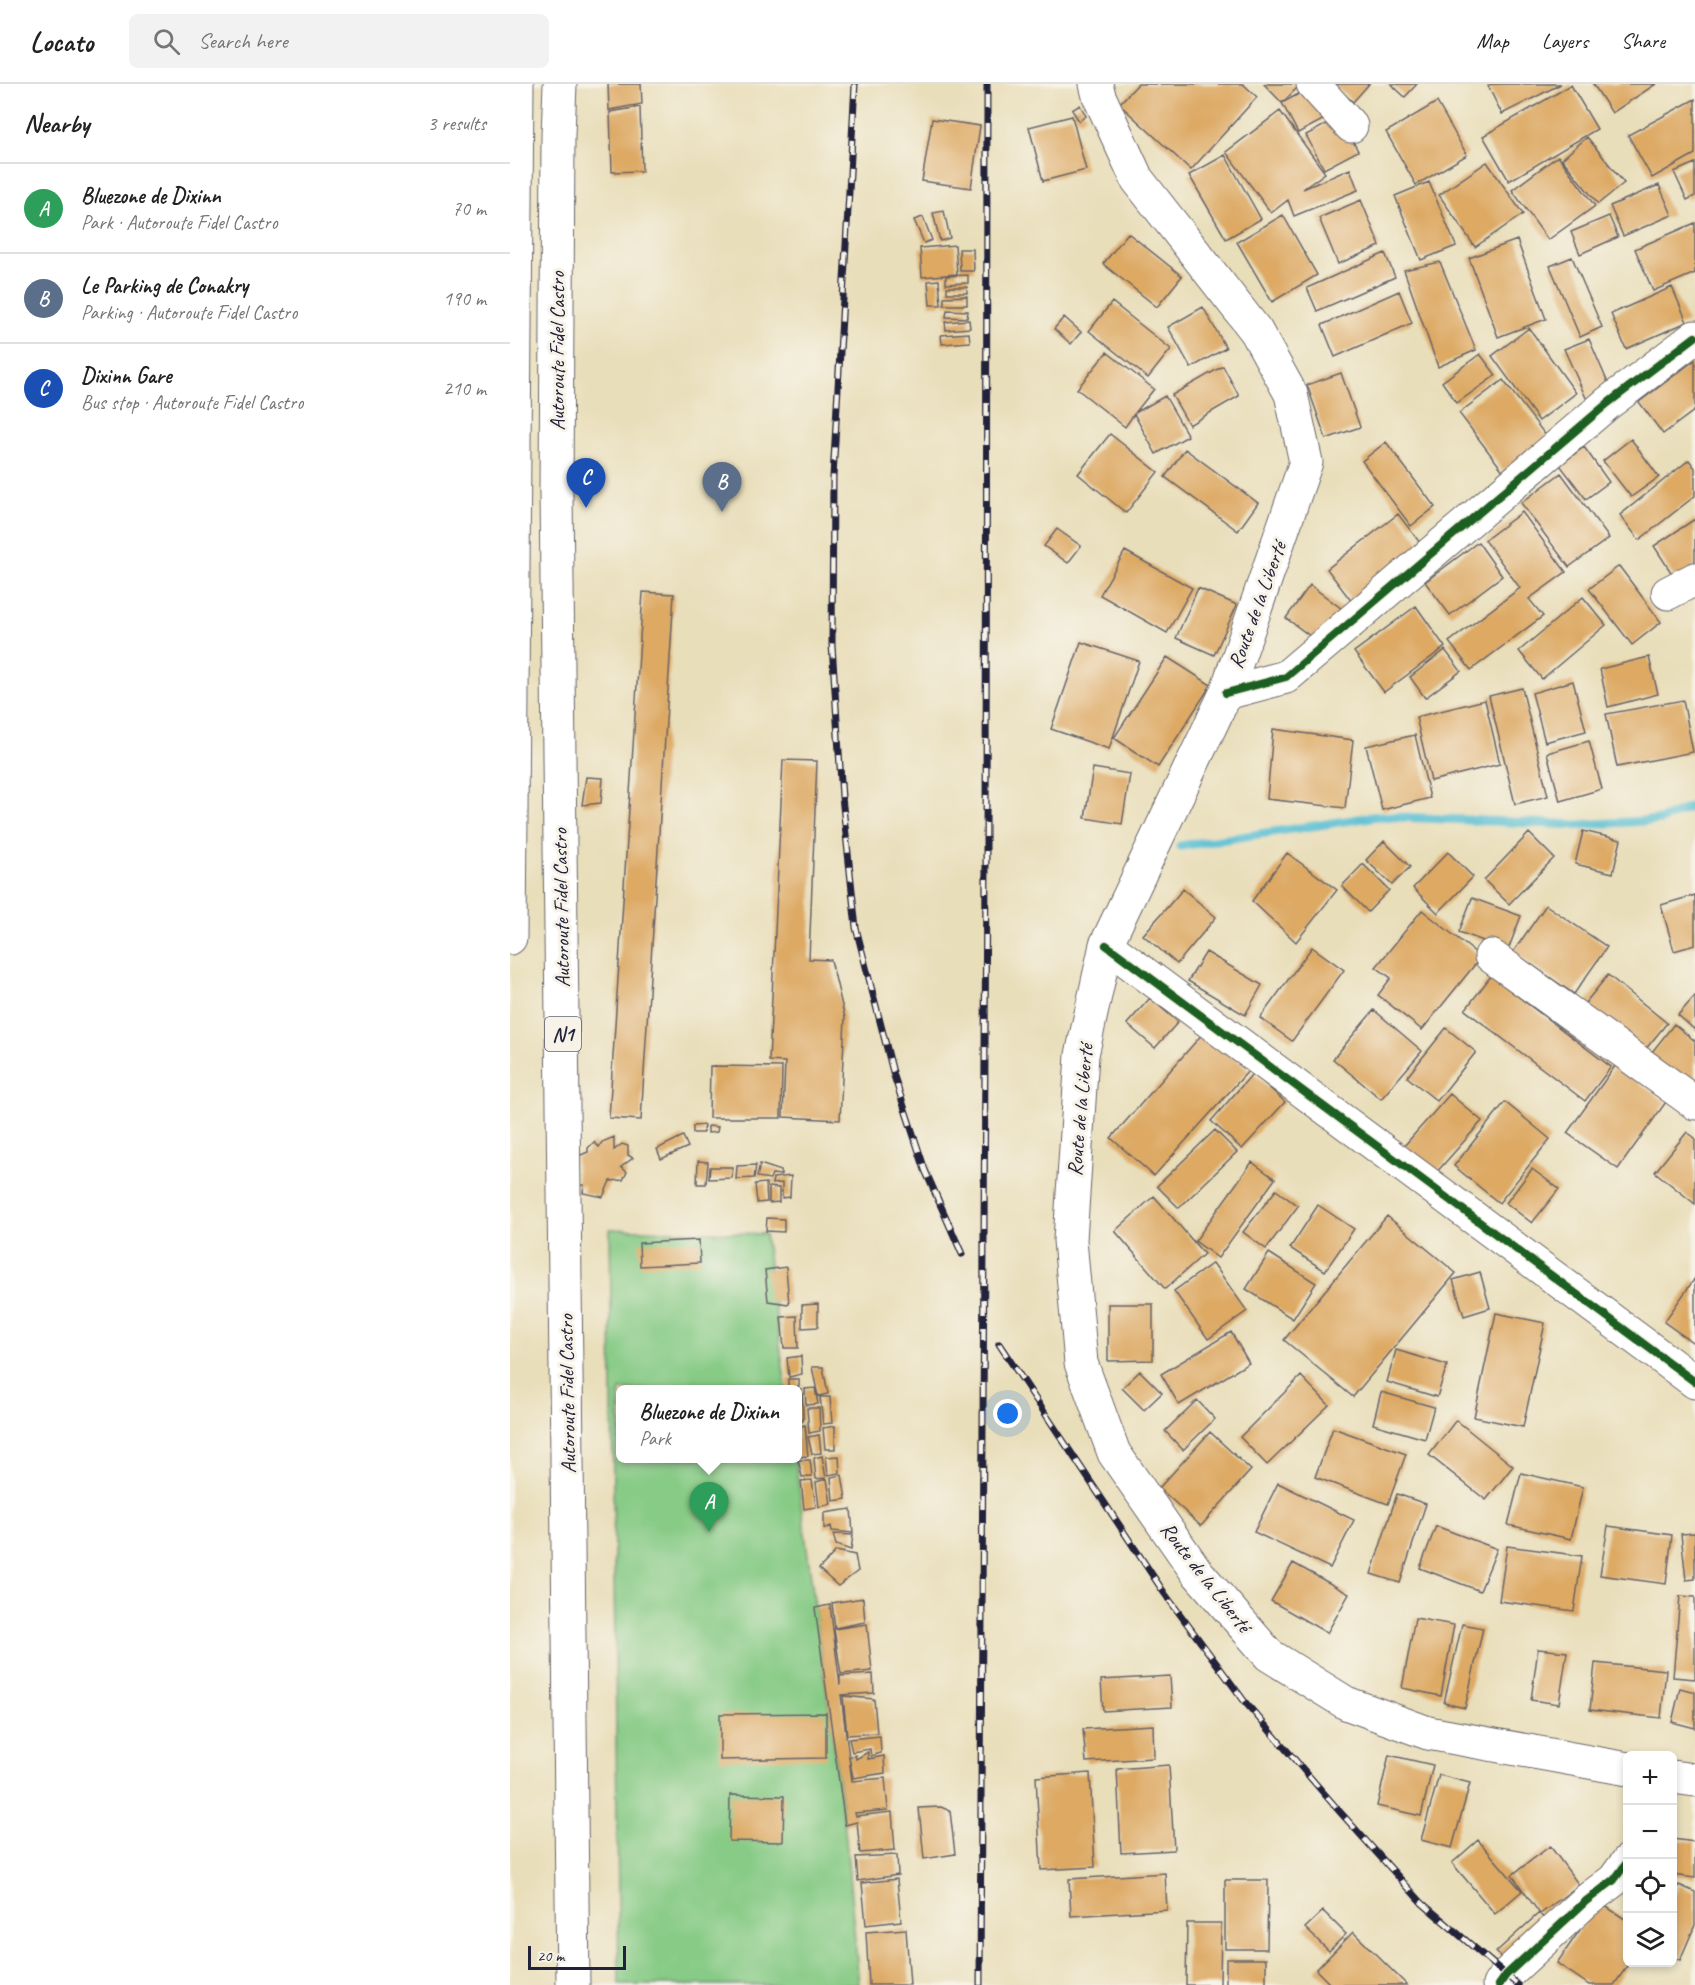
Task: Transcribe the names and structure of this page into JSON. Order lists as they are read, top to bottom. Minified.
{"streets":{"main road":["Autoroute Fidel Castro","Route de la Liberté","N1"]},"scale_bar":"20 m","page":{"header":"Locato","search":"Search here","nav":["Map","Layers","Share"],"heading":["Nearby","3 results"],"list":[{"mark":"A","name":"Bluezone de Dixinn","note":"Park · Autoroute Fidel Castro","value":"70 m"},{"mark":"B","name":"Le Parking de Conakry","note":"Parking · Autoroute Fidel Castro","value":"190 m"},{"mark":"C","name":"Dixinn Gare","note":"Bus stop · Autoroute Fidel Castro","value":"210 m"}],"pins":["C","B","A"],"popup":["Bluezone de Dixinn","Park"],"map_buttons":["+","−"],"scale":"20 m"}}
